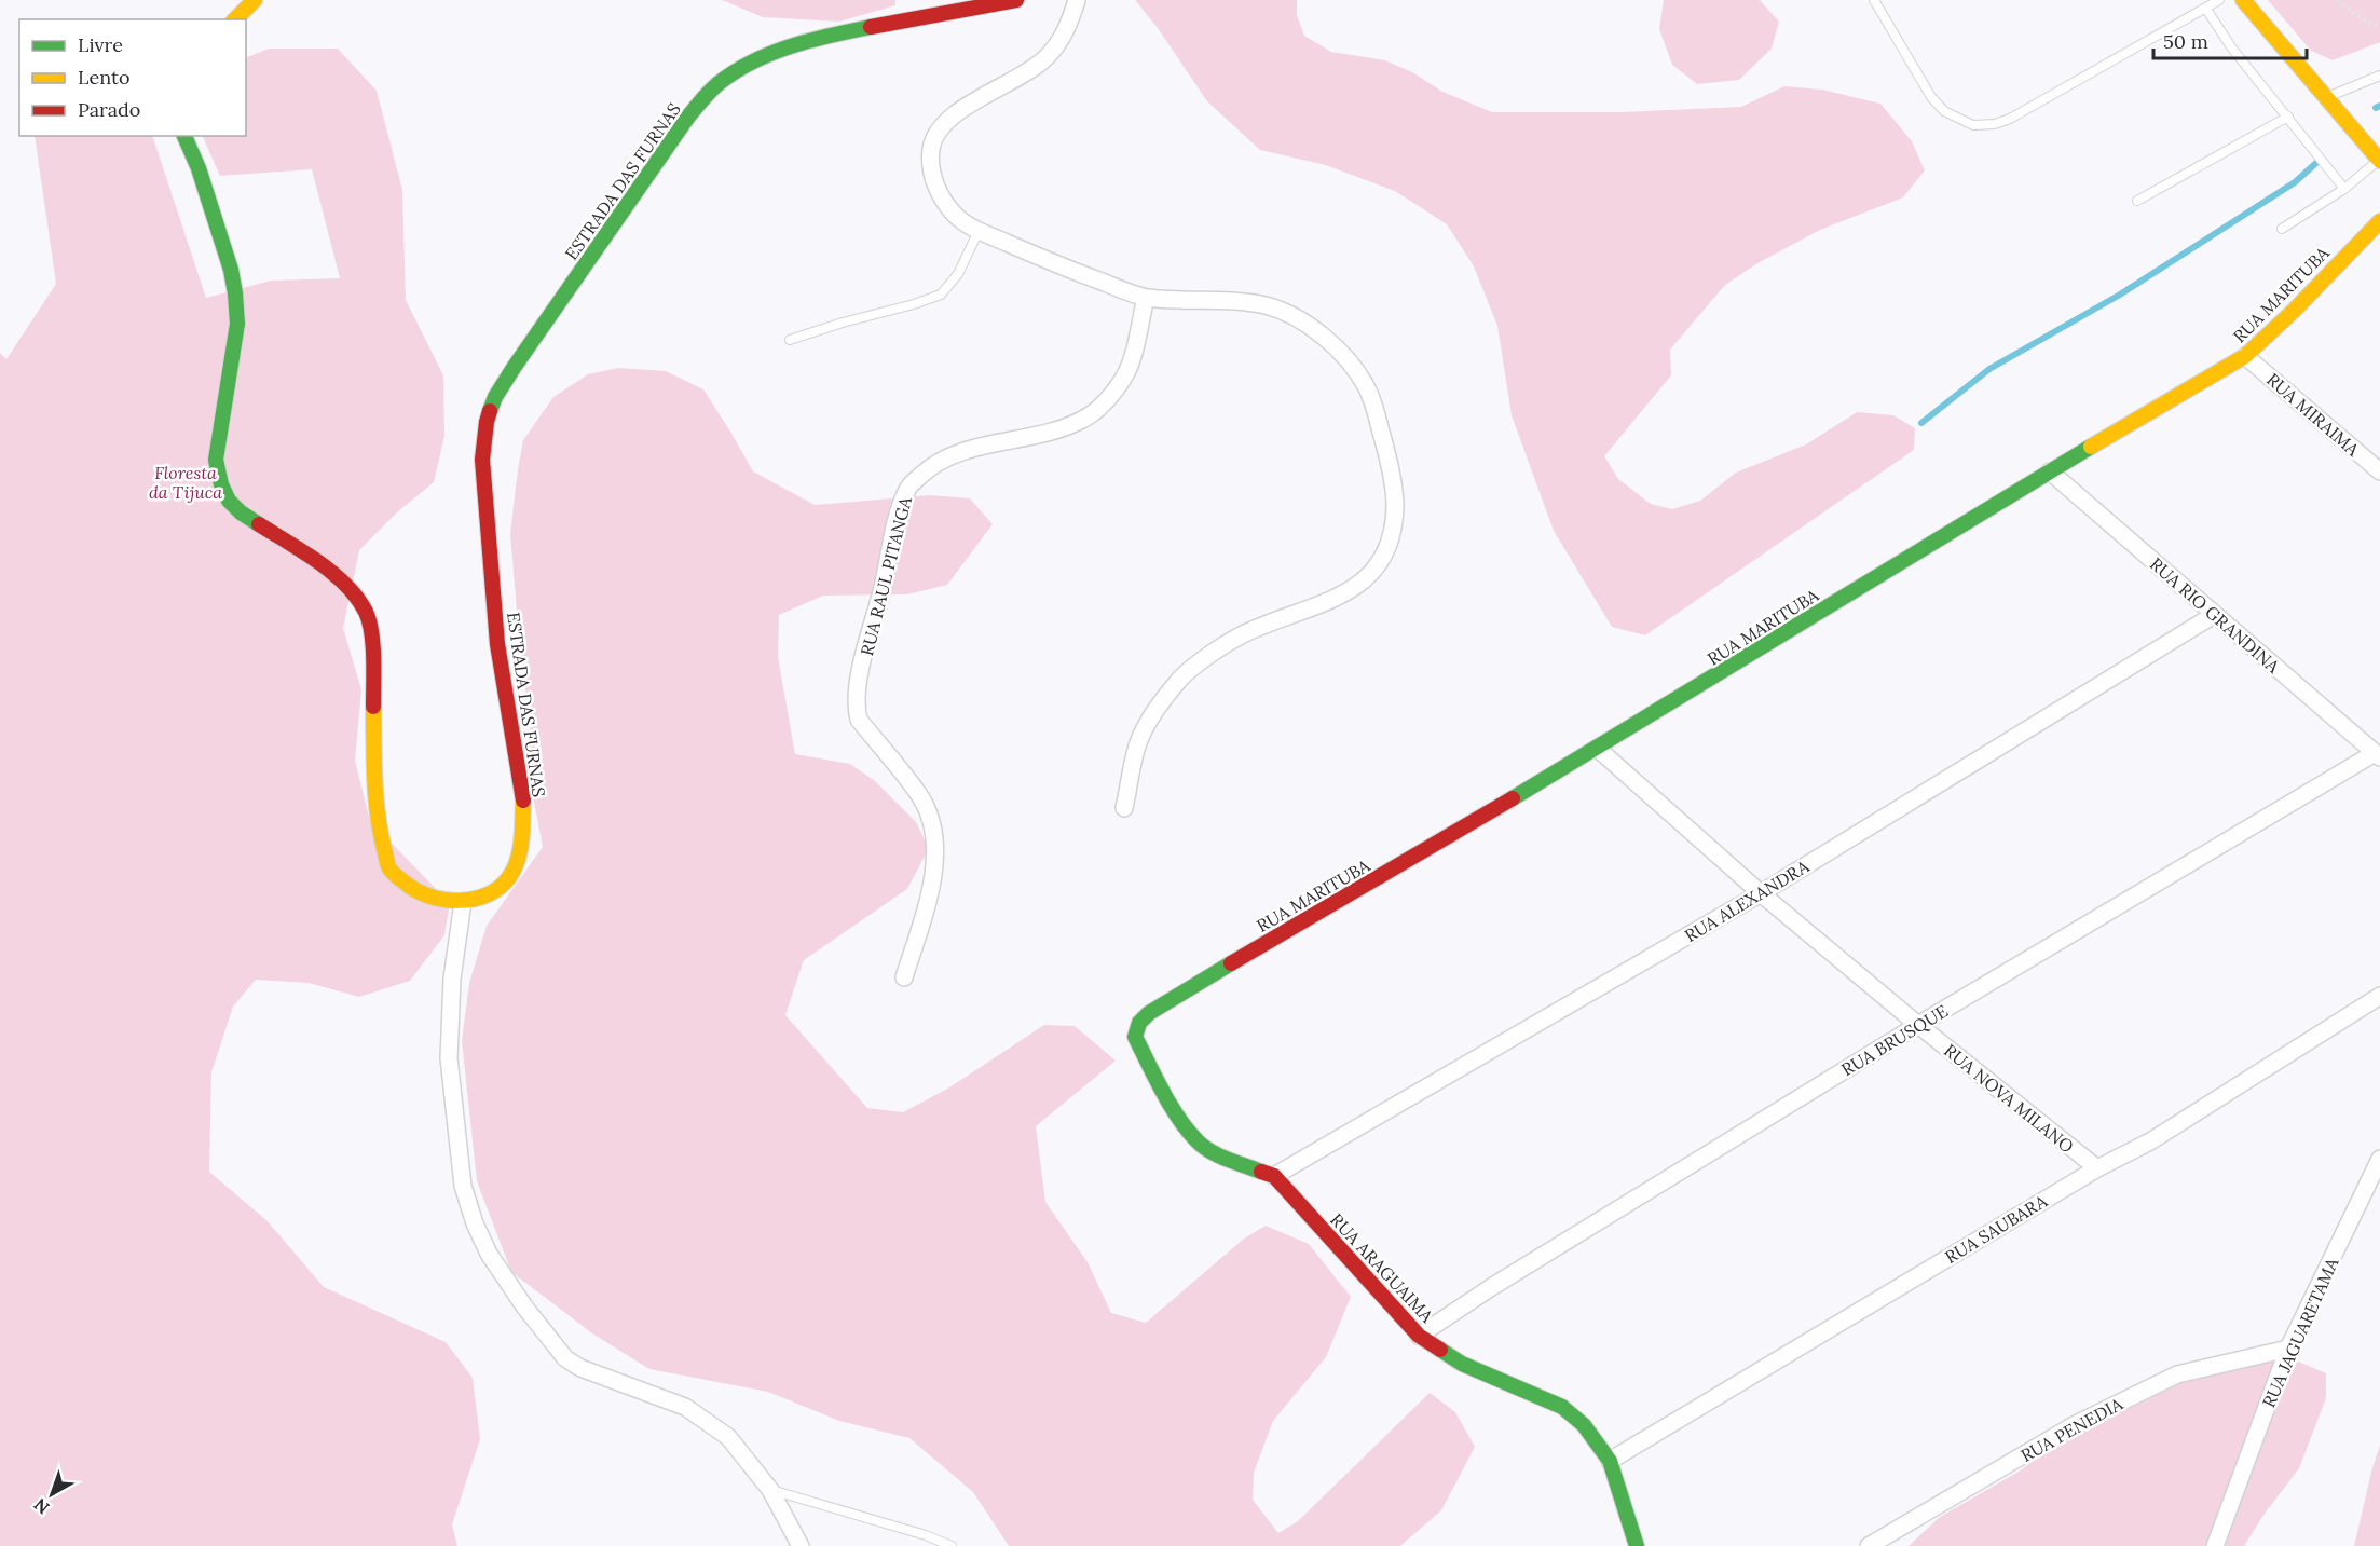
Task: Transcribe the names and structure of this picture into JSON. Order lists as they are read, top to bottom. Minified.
{"streets":{"main road":["ESTRADA DAS FURNAS","RUA MARITUBA","RUA ARAGUAIMA"],"street":["RUA MIRAIMA","RUA RAUL PITANGA","RUA RIO GRANDINA","RUA ALEXANDRA","RUA BRUSQUE","RUA NOVA MILANO","RUA SAUBARA","RUA JAGUARETAMA","RUA PENEDIA"]},"crossings":[["RUA MARITUBA","RUA MIRAIMA"],["RUA MARITUBA","RUA RIO GRANDINA"],["RUA MARITUBA","RUA NOVA MILANO"],["RUA MARITUBA","RUA ARAGUAIMA"],["RUA RIO GRANDINA","RUA ALEXANDRA"],["RUA RIO GRANDINA","RUA BRUSQUE"],["RUA ALEXANDRA","RUA NOVA MILANO"],["RUA ALEXANDRA","RUA ARAGUAIMA"],["RUA BRUSQUE","RUA NOVA MILANO"],["RUA BRUSQUE","RUA ARAGUAIMA"],["RUA NOVA MILANO","RUA SAUBARA"],["RUA SAUBARA","RUA ARAGUAIMA"],["RUA JAGUARETAMA","RUA PENEDIA"]],"parks":["Floresta da Tijuca"],"legend":["Livre","Lento","Parado"],"scale_bar":"50 m","north":"bottom left"}
